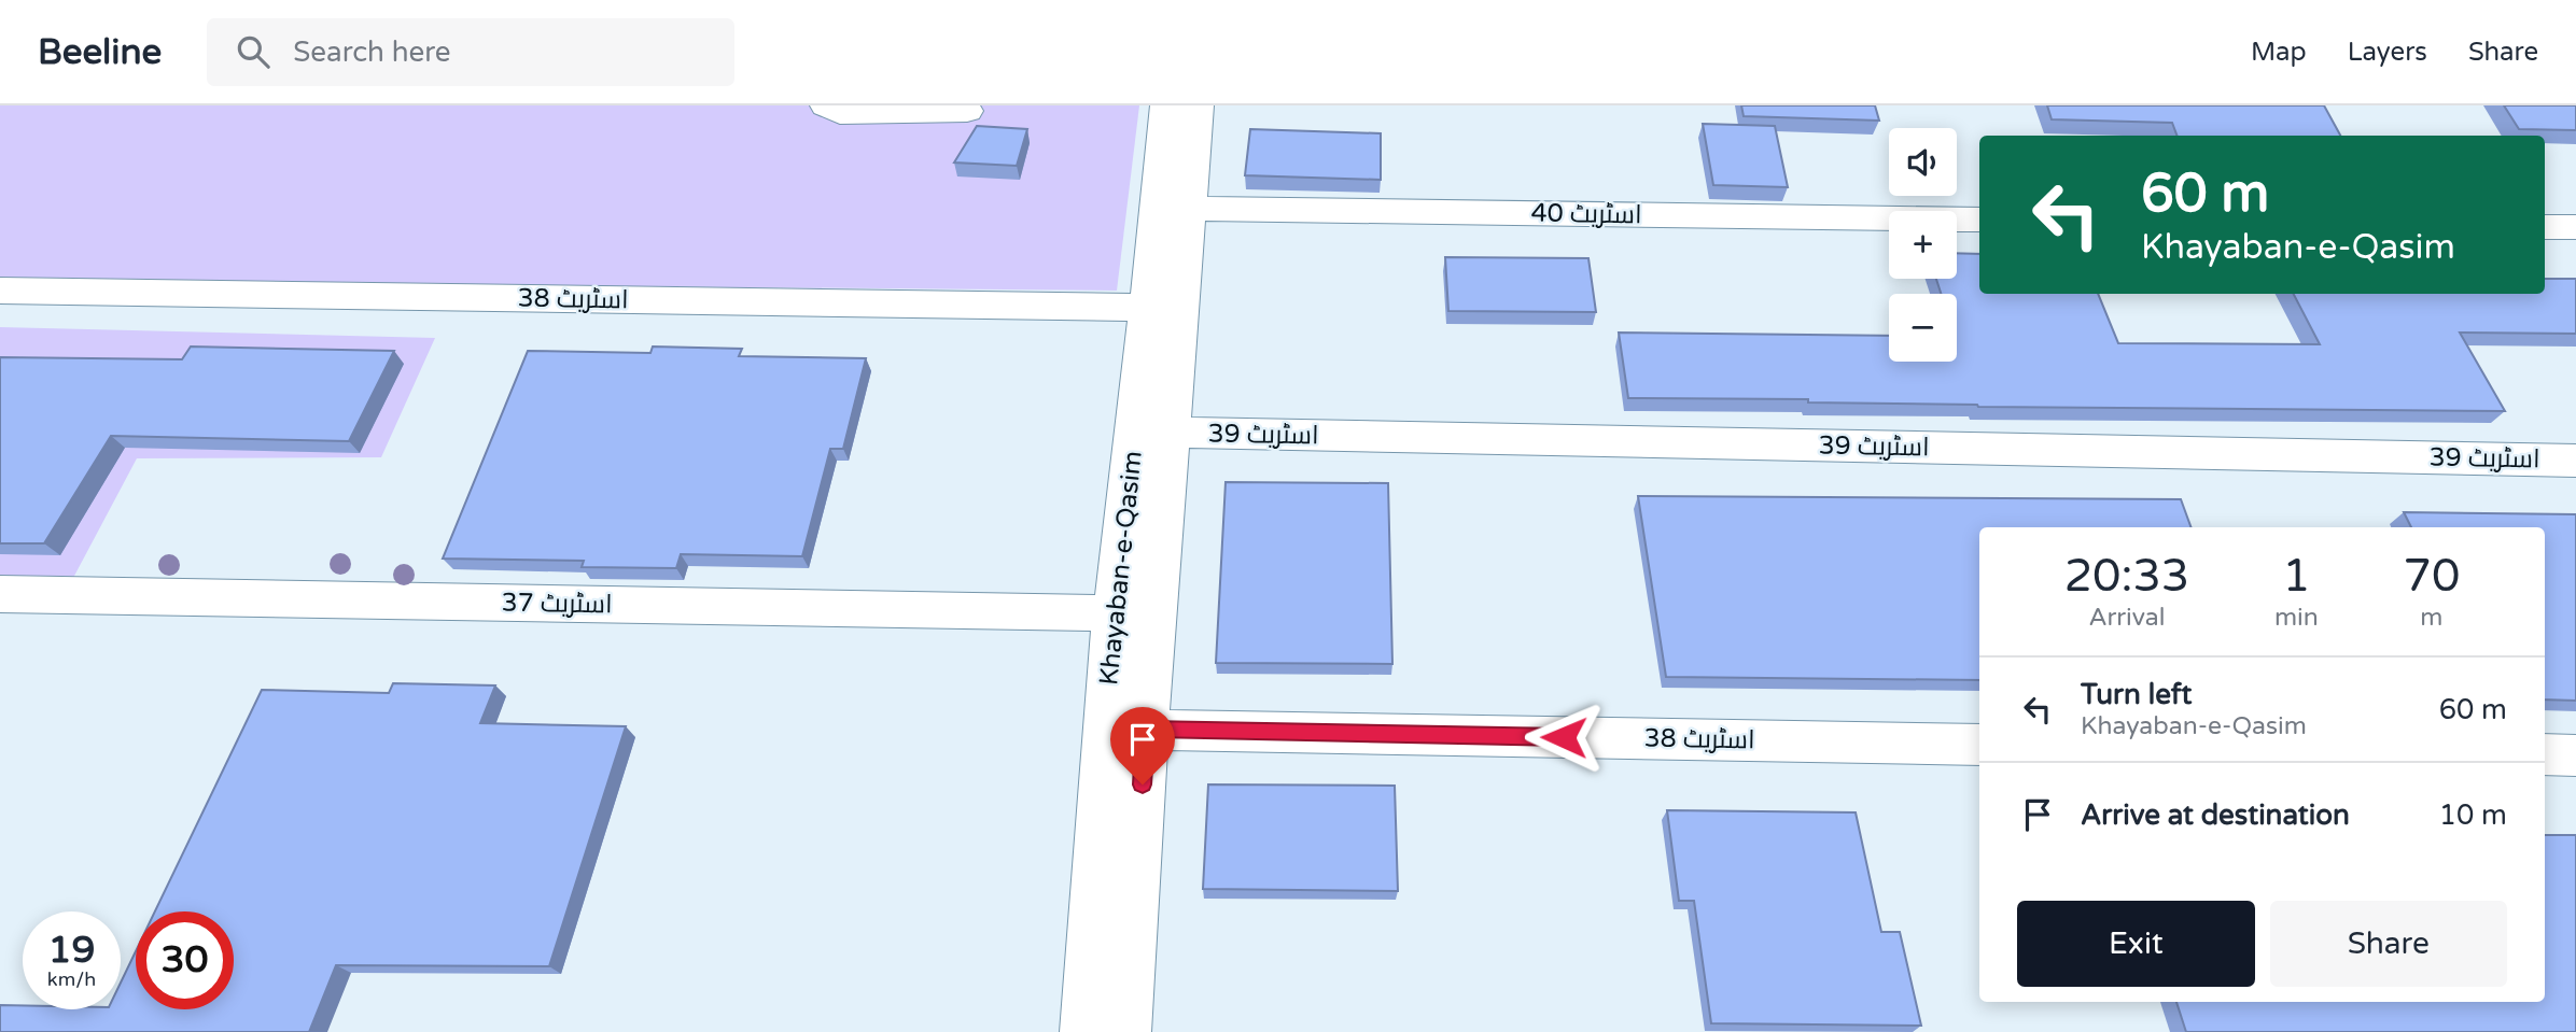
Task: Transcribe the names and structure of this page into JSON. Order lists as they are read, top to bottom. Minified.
{"streets":{"street":["اسٹریٹ 40","اسٹریٹ 38","اسٹریٹ 39","Khayaban-e-Qasim","اسٹریٹ 37"]},"crossings":[["اسٹریٹ 40","Khayaban-e-Qasim"],["اسٹریٹ 38","Khayaban-e-Qasim"],["اسٹریٹ 39","Khayaban-e-Qasim"],["Khayaban-e-Qasim","اسٹریٹ 37"]],"page":{"header":"Beeline","search":"Search here","nav":["Map","Layers","Share"],"map_buttons":["+","−"],"turn":["60 m","Khayaban-e-Qasim"],"eta":["20:33","Arrival","1","min","70","m"],"list":[{"name":"Turn left","note":"Khayaban-e-Qasim","value":"60 m"},{"name":"Arrive at destination","value":"10 m"}],"buttons":["Exit","Share"],"speed":"19 km/h","limit":"30"}}
